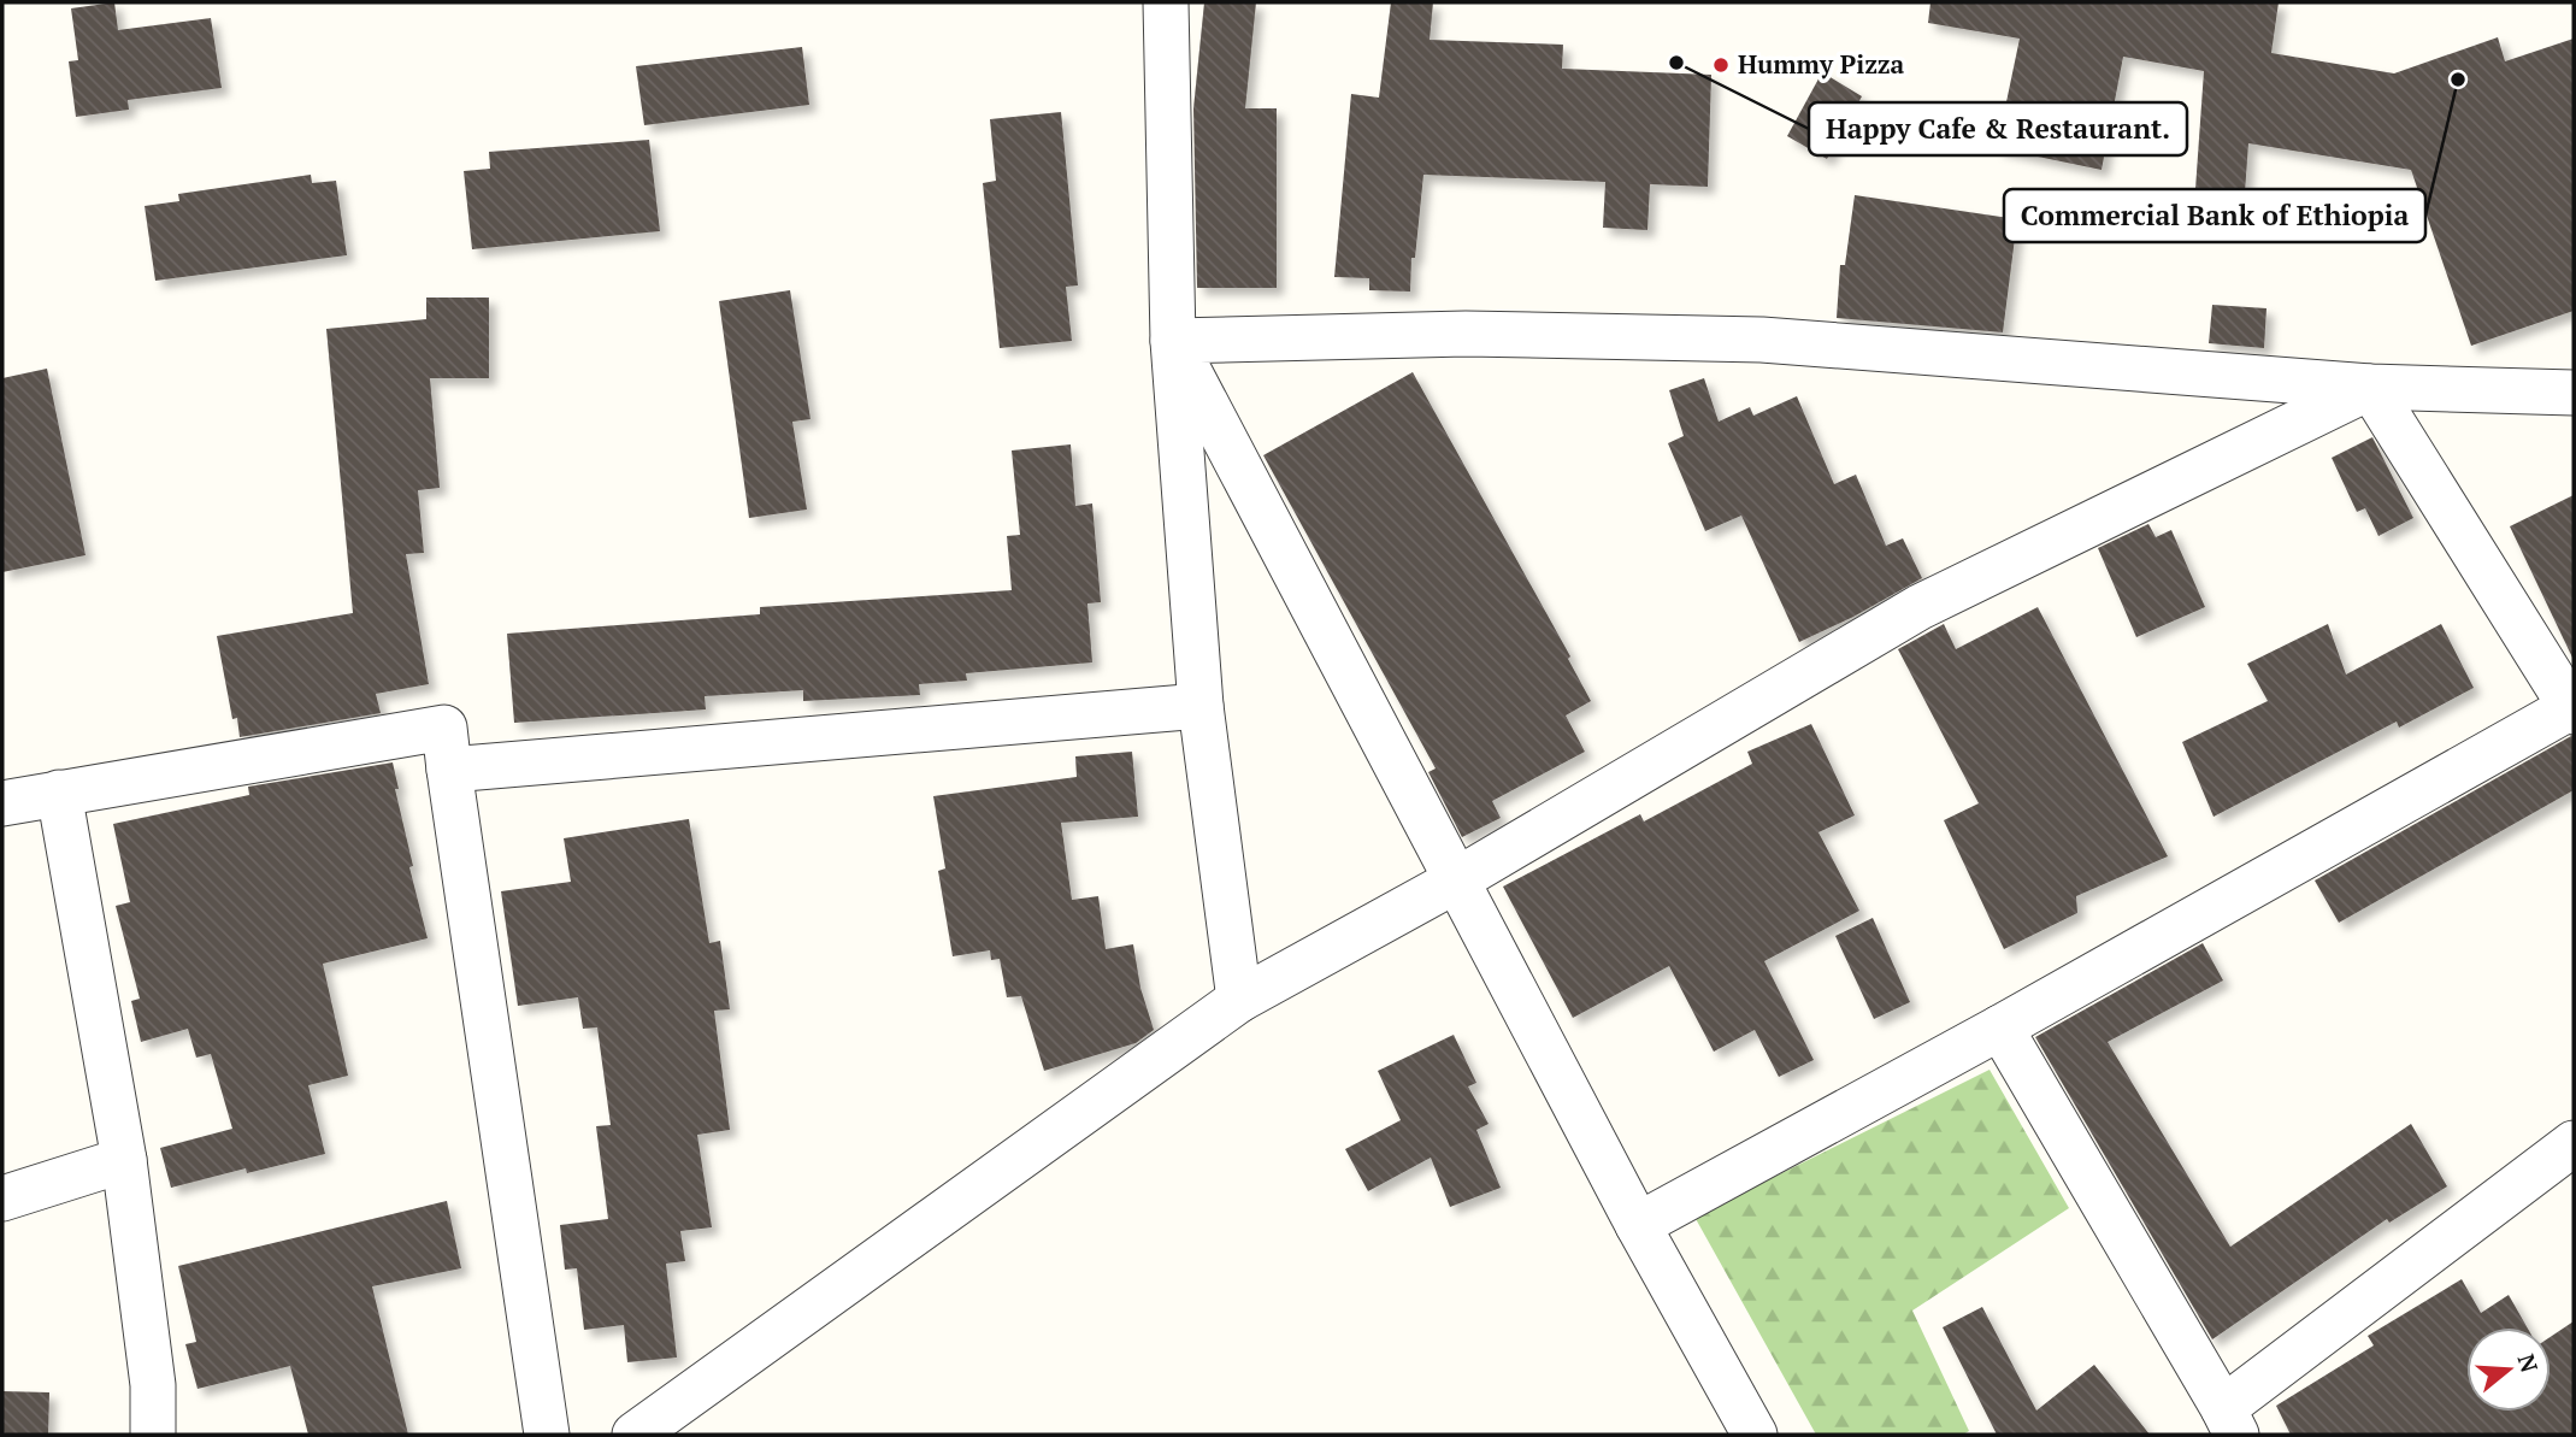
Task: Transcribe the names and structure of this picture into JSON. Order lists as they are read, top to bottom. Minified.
{"places":["Happy Cafe & Restaurant.","Hummy Pizza","Commercial Bank of Ethiopia"],"north":"right"}
